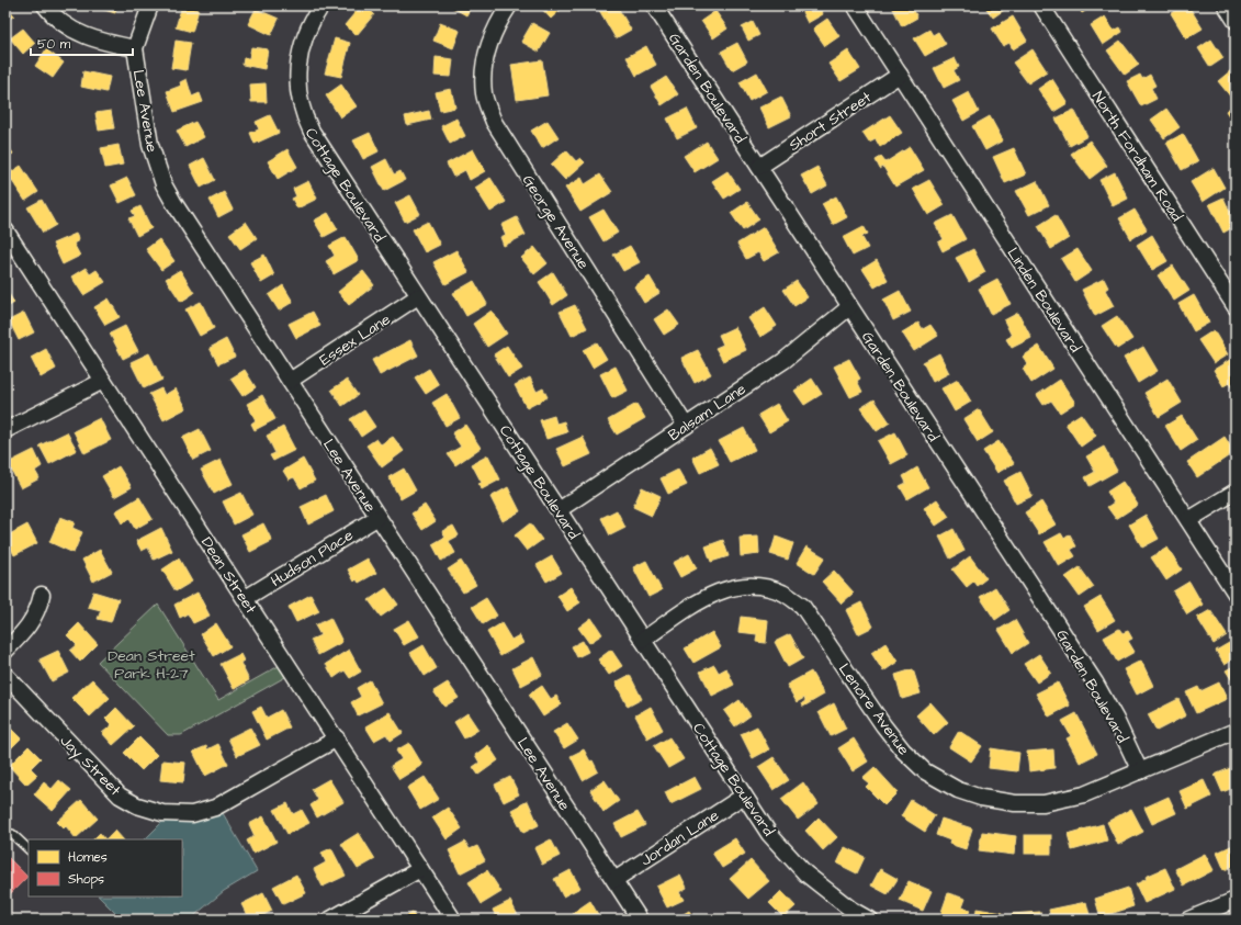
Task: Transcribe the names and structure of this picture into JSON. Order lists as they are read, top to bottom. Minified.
{"streets":{"street":["Garden Boulevard","Lee Avenue","Short Street","North Fordham Road","Cottage Boulevard","George Avenue","Linden Boulevard","Essex Lane","Balsam Lane","Hudson Place","Dean Street","Lenore Avenue","Jay Street","Jordan Lane"]},"crossings":[["Garden Boulevard","Short Street"],["Garden Boulevard","Balsam Lane"],["Garden Boulevard","Lenore Avenue"],["Lee Avenue","Essex Lane"],["Lee Avenue","Hudson Place"],["Lee Avenue","Jordan Lane"],["Short Street","Linden Boulevard"],["Cottage Boulevard","Essex Lane"],["Cottage Boulevard","Balsam Lane"],["Cottage Boulevard","Lenore Avenue"],["Cottage Boulevard","Jordan Lane"],["George Avenue","Balsam Lane"],["Hudson Place","Dean Street"],["Dean Street","Jay Street"]],"parks":["Dean Street Park H-27"],"legend":["Homes","Shops"],"scale_bar":"50 m"}
